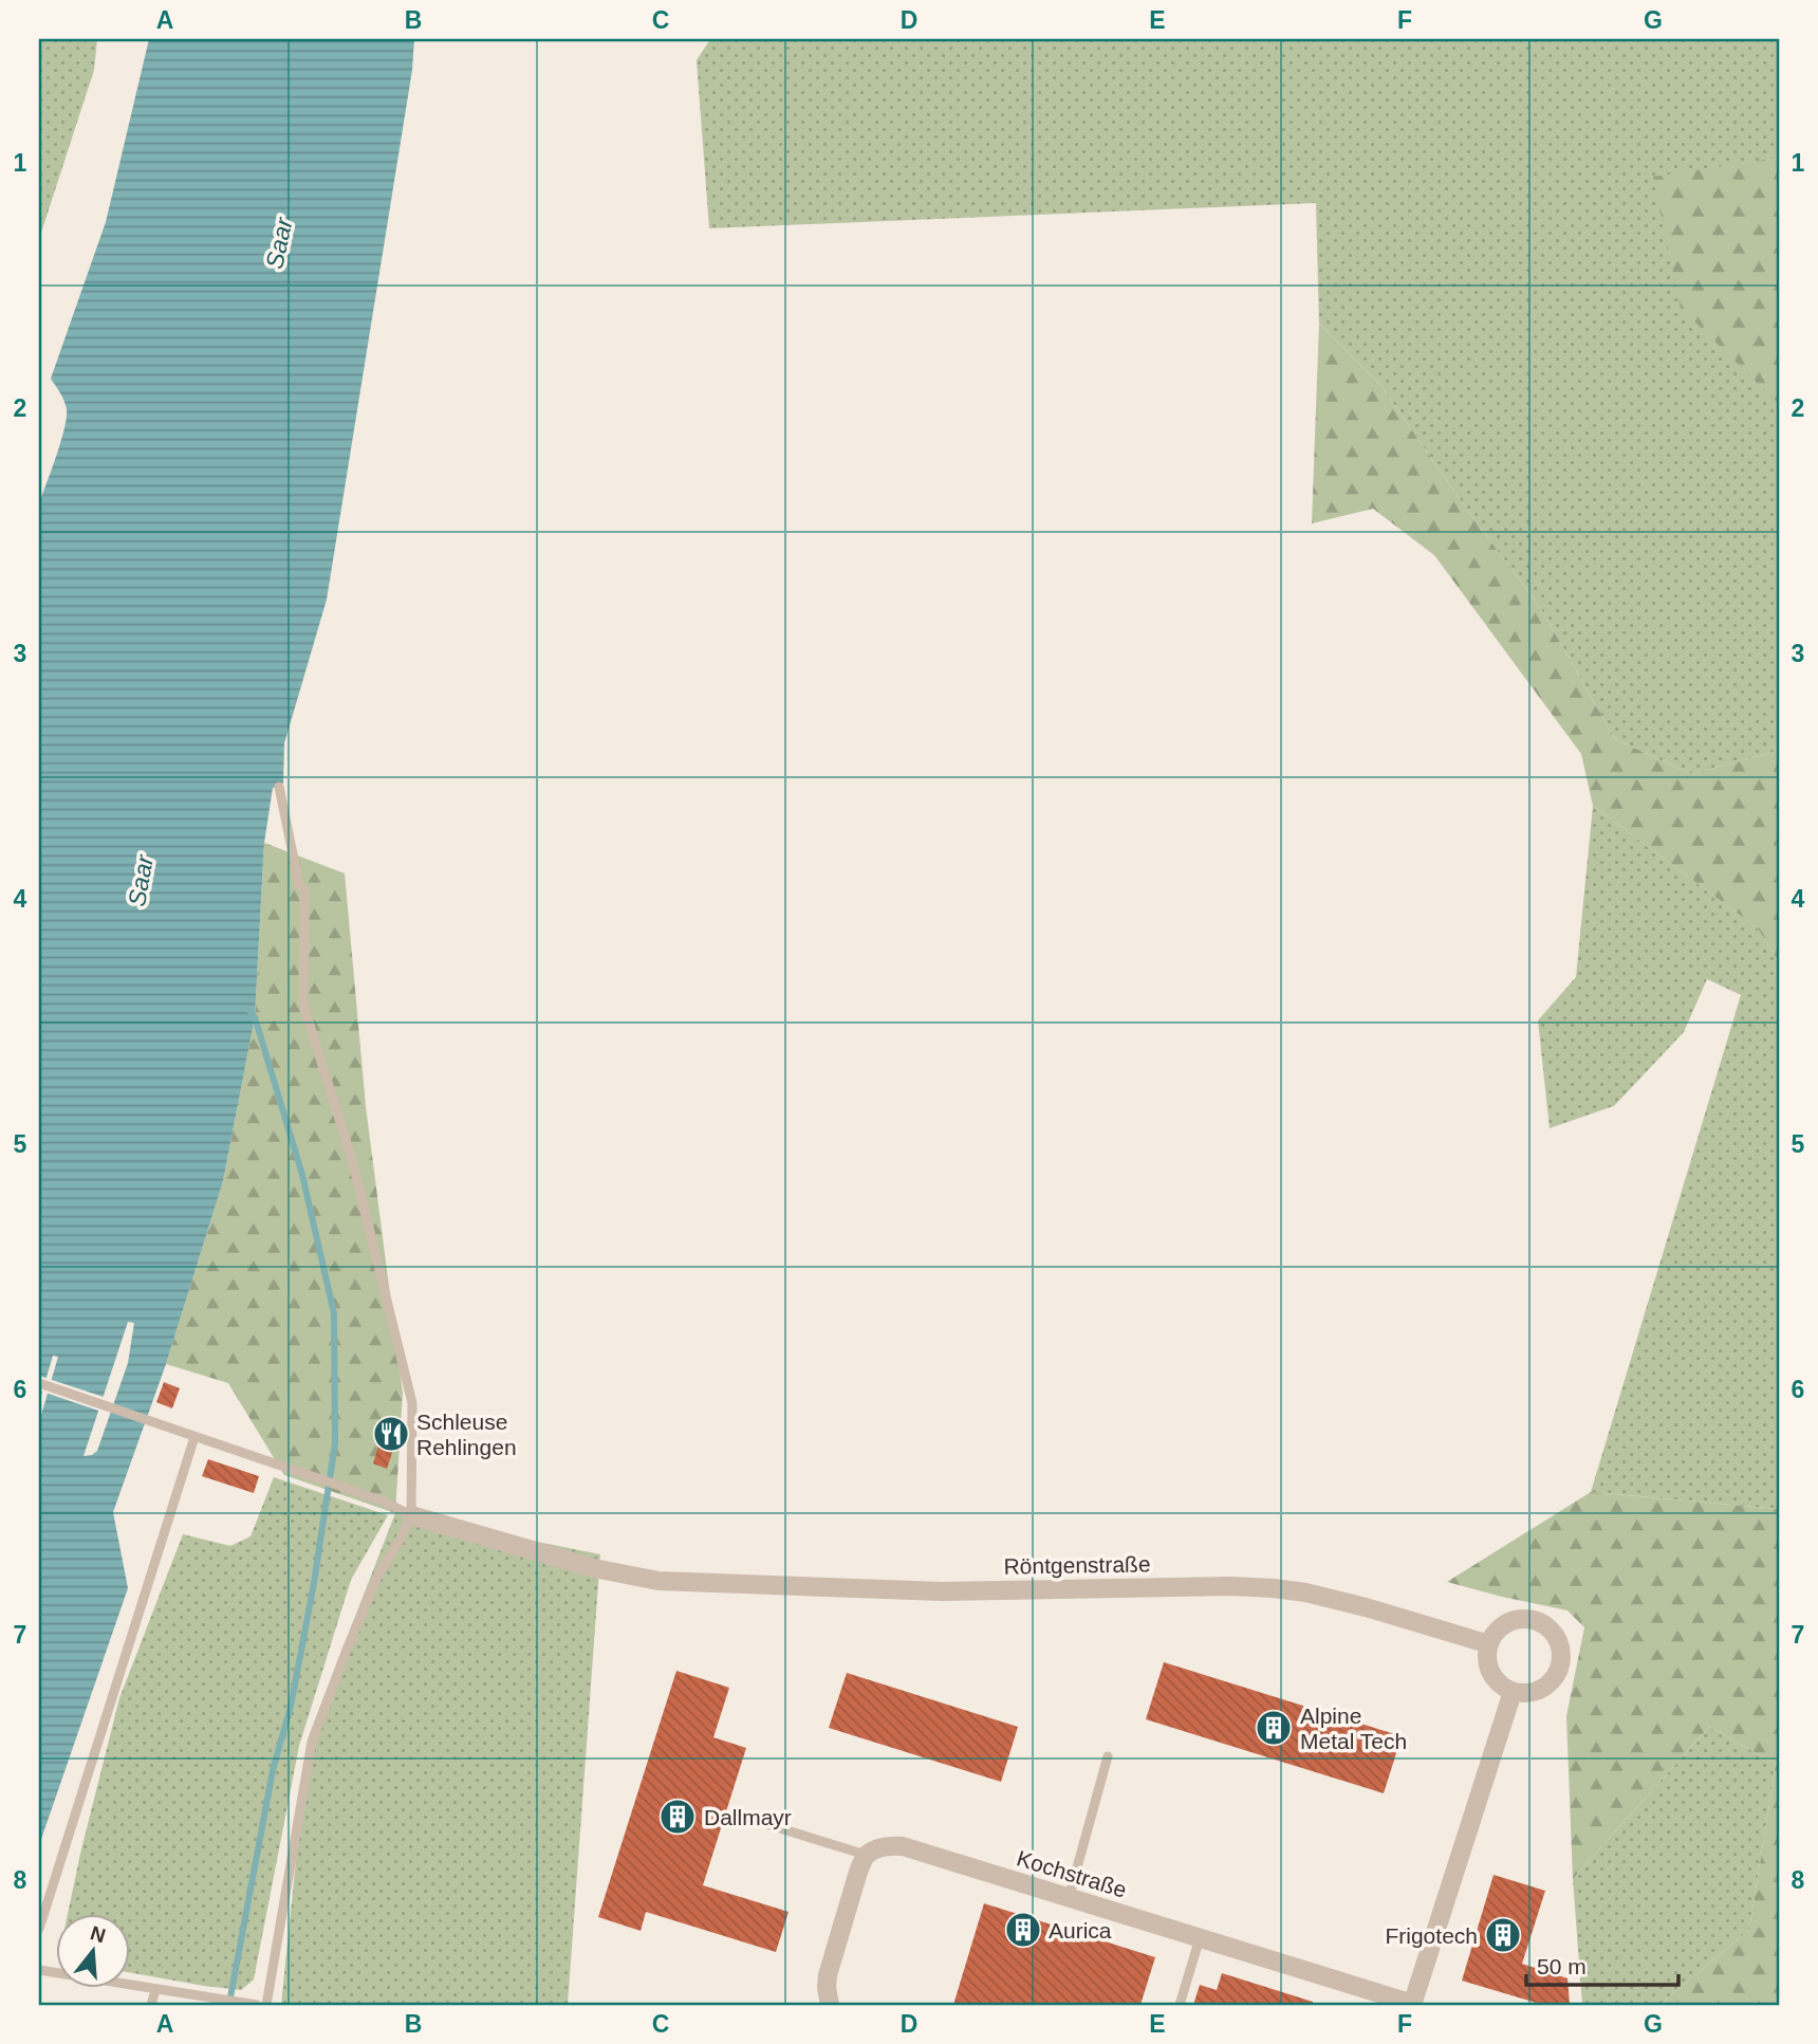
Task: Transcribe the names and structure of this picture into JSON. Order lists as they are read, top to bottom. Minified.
{"streets":{"street":["Röntgenstraße","Kochstraße"]},"water":["Saar"],"places":{"restaurant":["Schleuse Rehlingen"],"building":["Alpine Metal Tech","Dallmayr","Aurica","Frigotech"]},"scale_bar":"50 m","north":"top","grid":{"columns":["A","B","C","D","E","F","G"],"rows":["1","2","3","4","5","6","7","8"]}}
